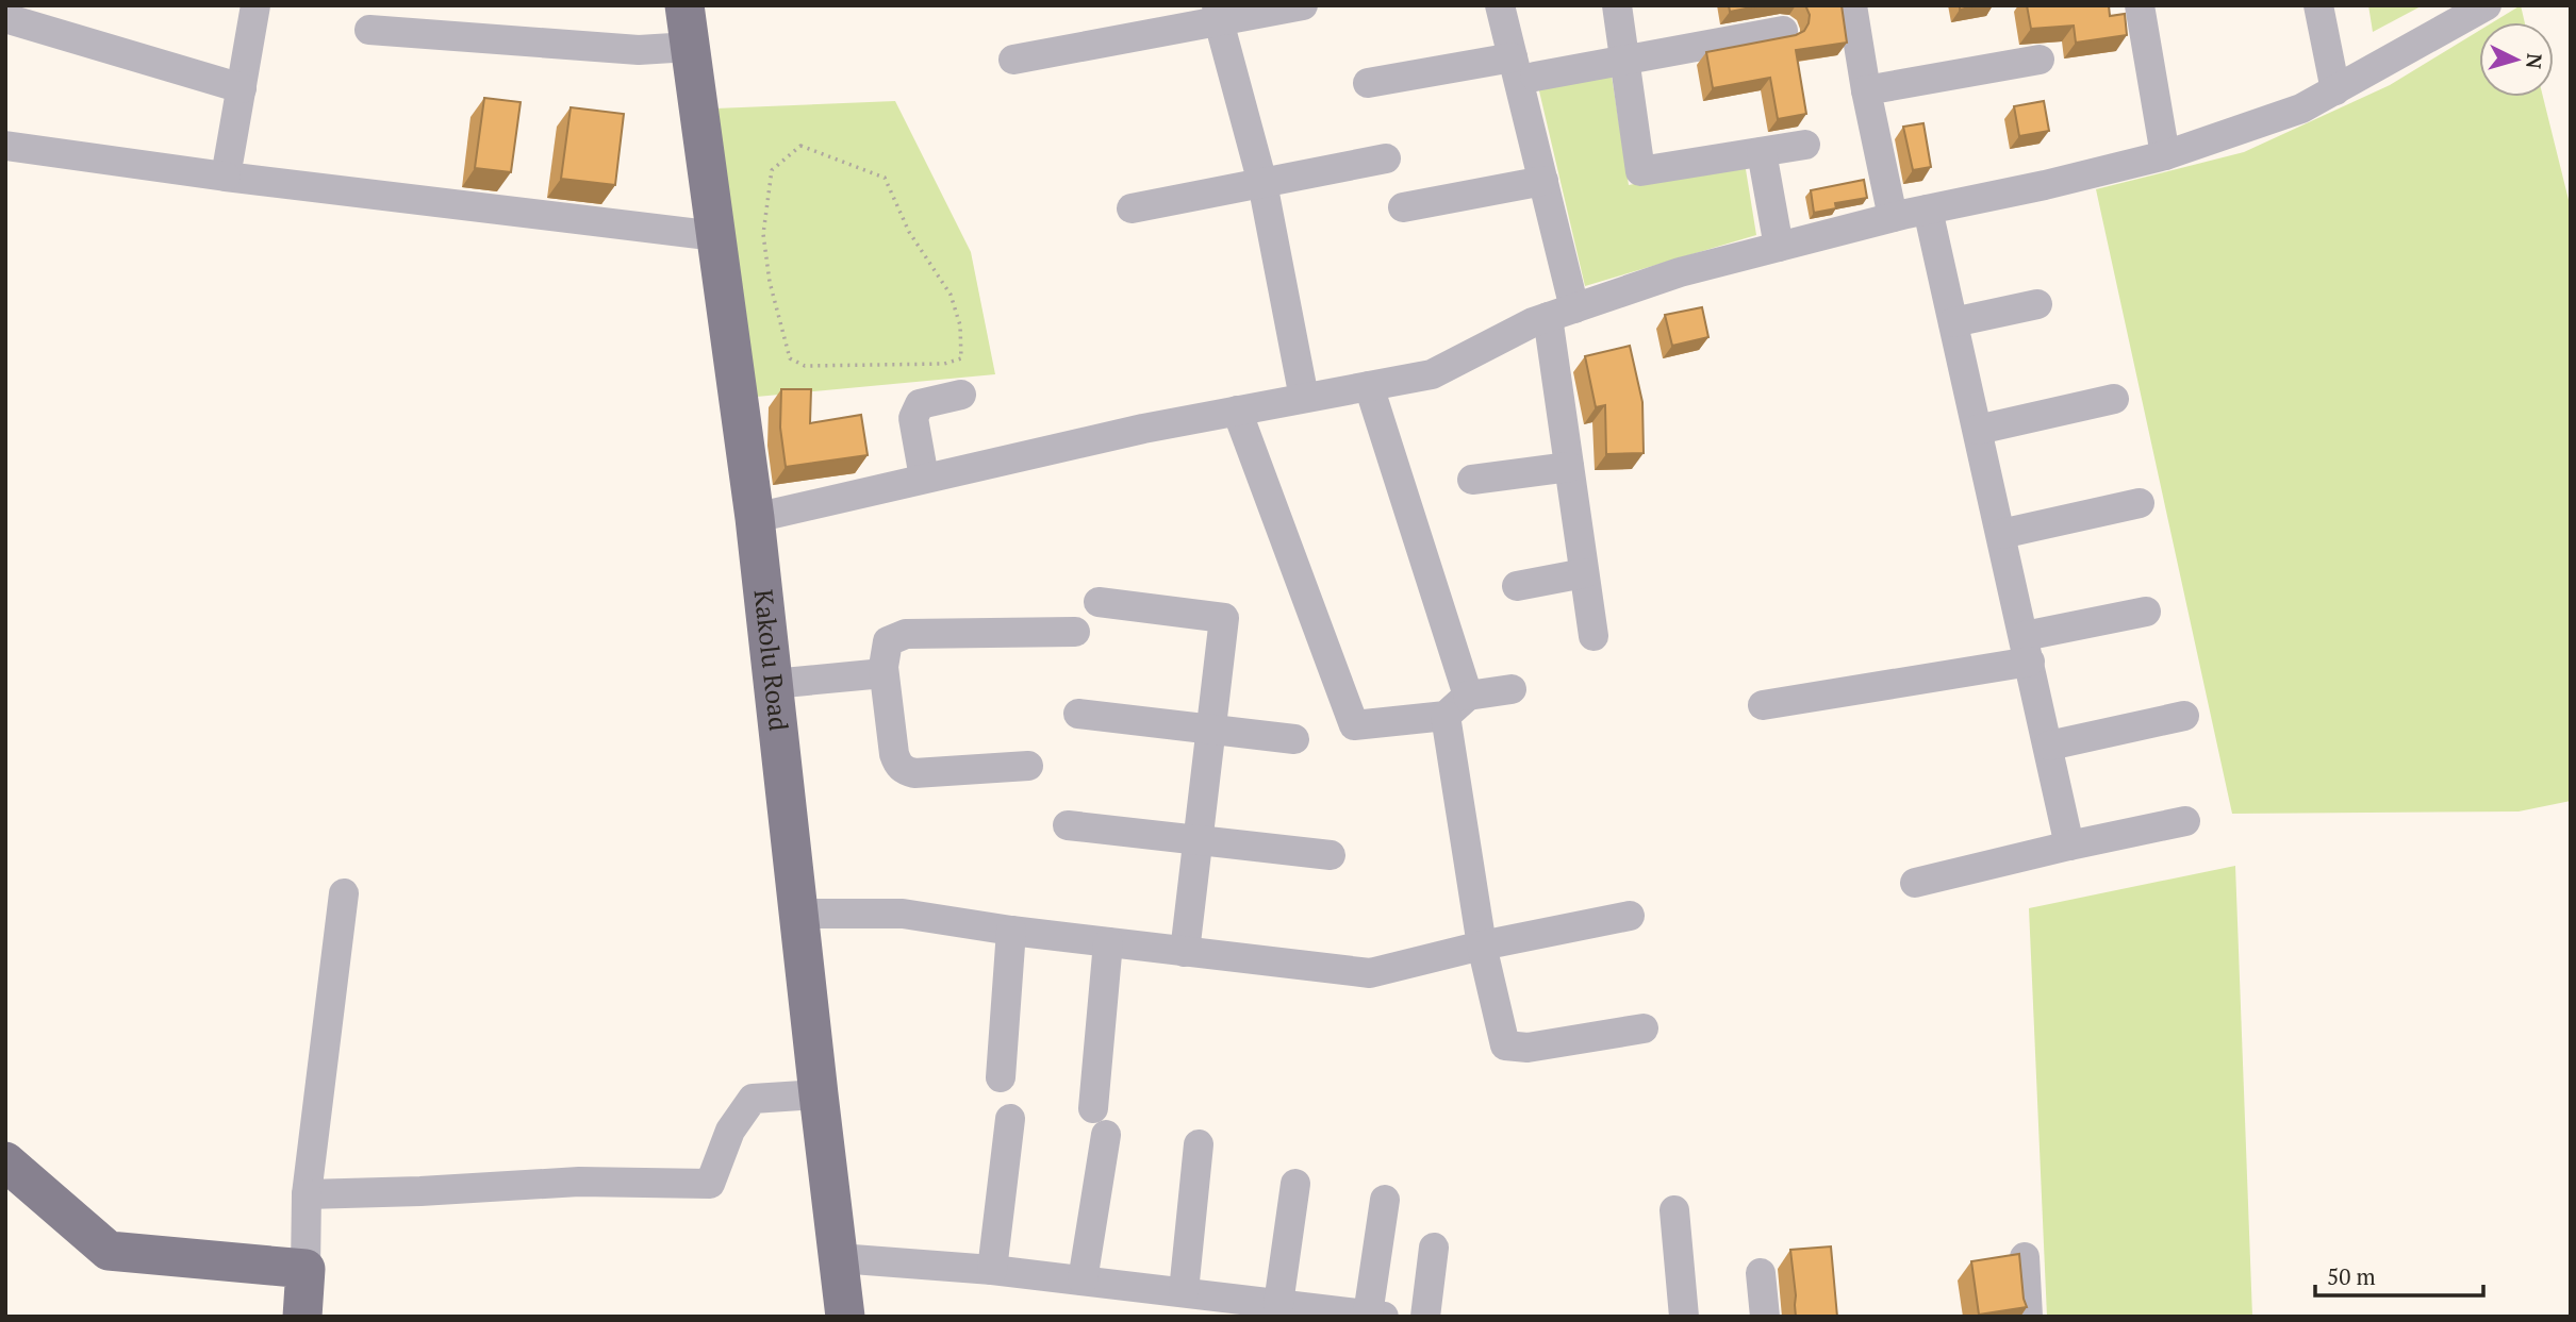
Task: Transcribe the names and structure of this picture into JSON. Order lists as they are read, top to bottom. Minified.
{"streets":{"main road":["Kakolu Road"]},"scale_bar":"50 m","north":"right"}
